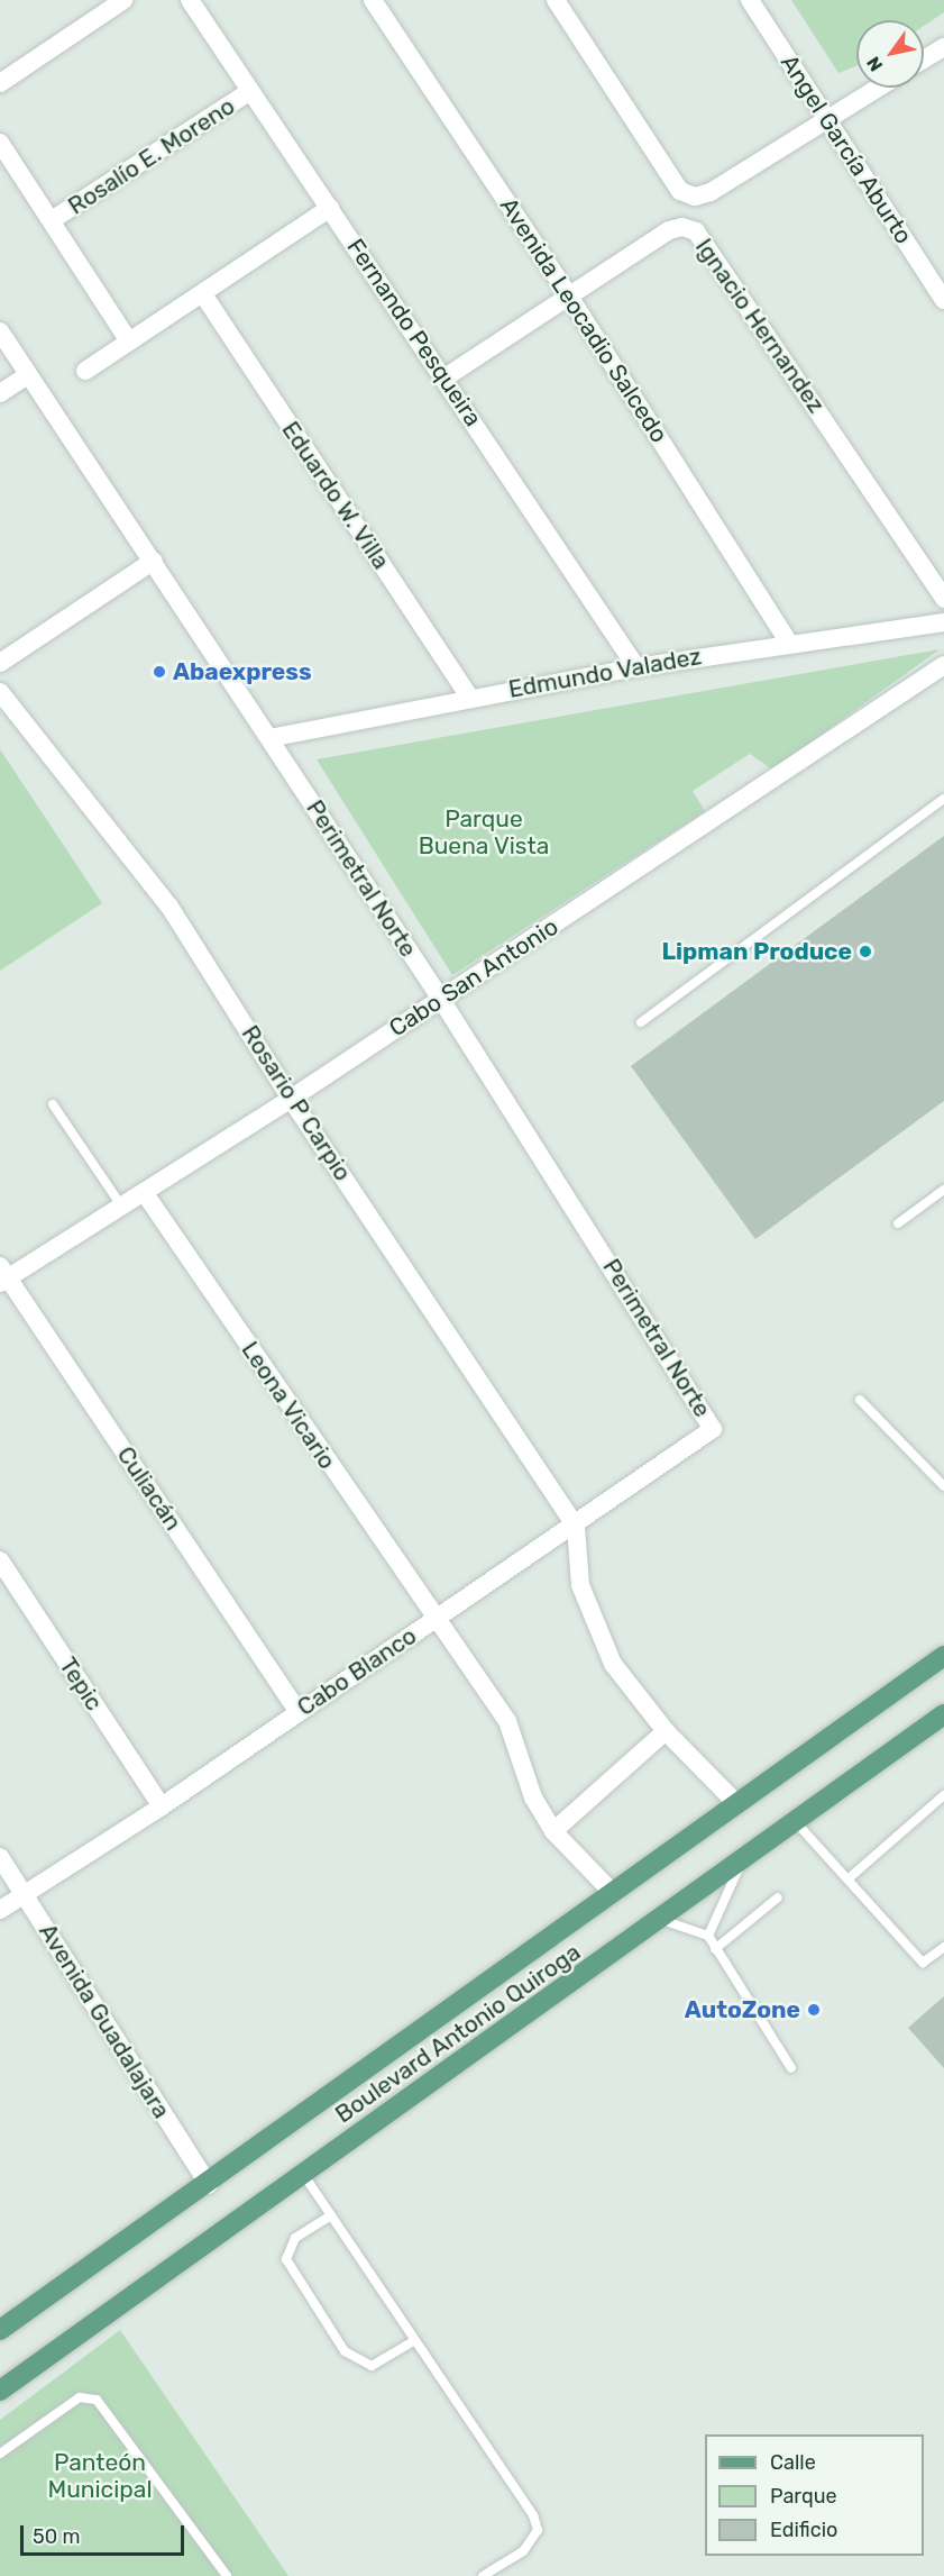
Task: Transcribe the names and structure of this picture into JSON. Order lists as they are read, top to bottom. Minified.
{"streets":{"main road":["Boulevard Antonio Quiroga"],"street":["Angel García Aburto","Rosalío E. Moreno","Avenida Leocadio Salcedo","Ignacio Hernandez","Fernando Pesqueira","Eduardo W. Villa","Edmundo Valadez","Perimetral Norte","Cabo San Antonio","Rosario P Carpio","Leona Vicario","Culiacán","Cabo Blanco","Tepic","Avenida Guadalajara"]},"crossings":[["Rosalío E. Moreno","Fernando Pesqueira"],["Avenida Leocadio Salcedo","Ignacio Hernandez"],["Avenida Leocadio Salcedo","Edmundo Valadez"],["Ignacio Hernandez","Fernando Pesqueira"],["Fernando Pesqueira","Edmundo Valadez"],["Eduardo W. Villa","Edmundo Valadez"],["Edmundo Valadez","Perimetral Norte"],["Perimetral Norte","Cabo San Antonio"],["Perimetral Norte","Cabo Blanco"],["Cabo San Antonio","Rosario P Carpio"],["Cabo San Antonio","Leona Vicario"],["Cabo San Antonio","Culiacán"],["Rosario P Carpio","Cabo Blanco"],["Leona Vicario","Cabo Blanco"],["Leona Vicario","Boulevard Antonio Quiroga"],["Culiacán","Cabo Blanco"],["Cabo Blanco","Tepic"],["Cabo Blanco","Avenida Guadalajara"],["Avenida Guadalajara","Boulevard Antonio Quiroga"]],"parks":["Parque Buena Vista","Panteón Municipal"],"places":["Abaexpress","Lipman Produce","AutoZone"],"legend":["Calle","Parque","Edificio"],"scale_bar":"50 m","north":"bottom left"}
